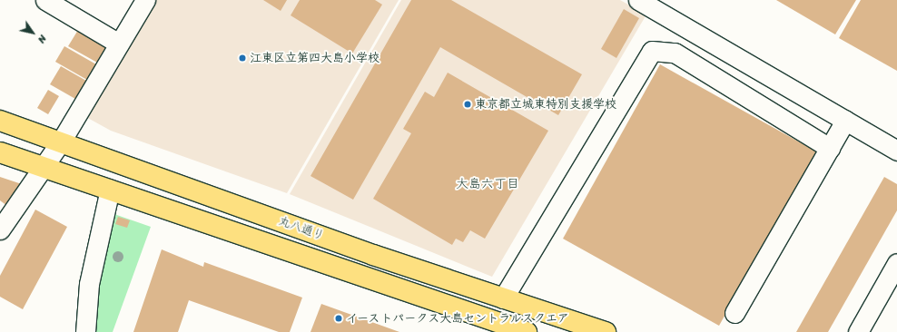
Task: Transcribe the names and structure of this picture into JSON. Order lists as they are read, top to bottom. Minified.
{"streets":{"main road":["丸八通り"]},"districts":["大島六丁目"],"places":["江東区立第四大島小学校","東京都立城東特別支援学校","イーストパークス大島セントラルスクエア"],"north":"bottom right"}
